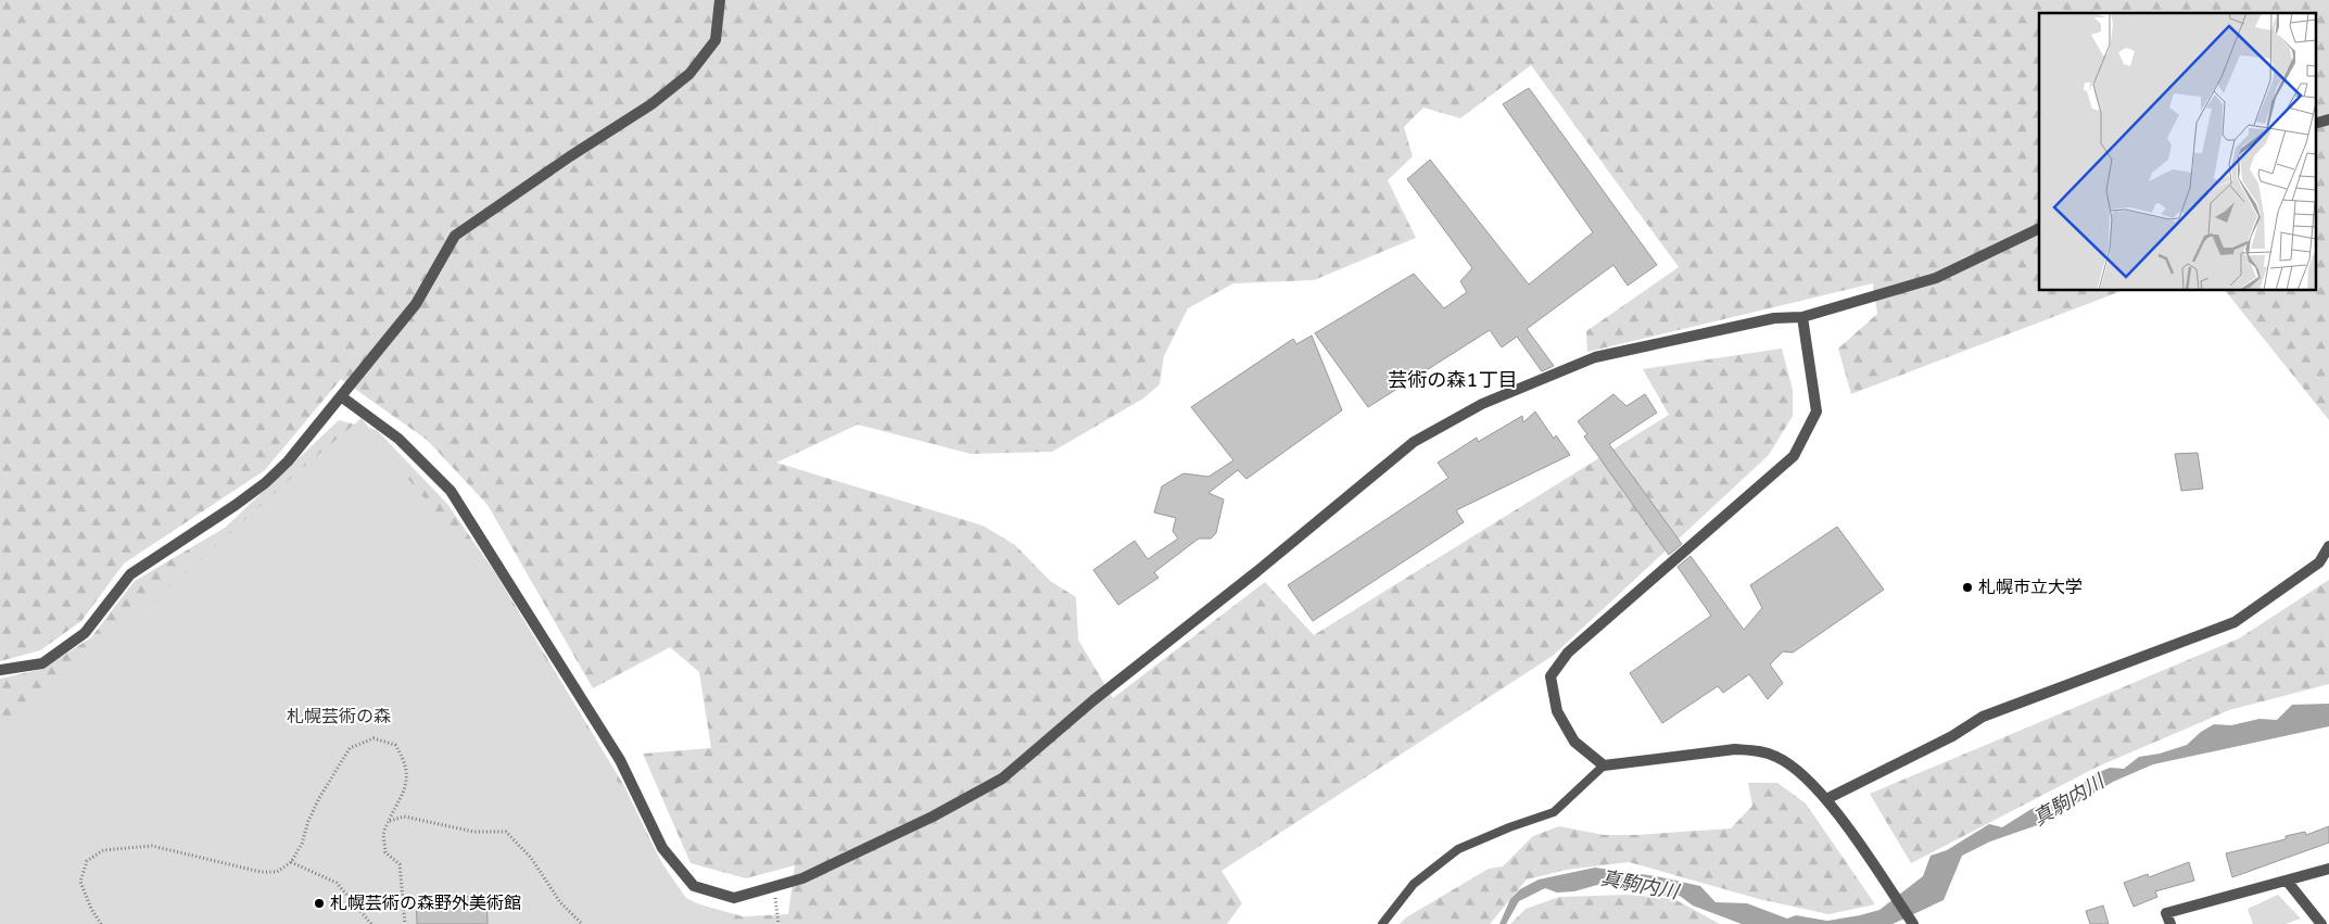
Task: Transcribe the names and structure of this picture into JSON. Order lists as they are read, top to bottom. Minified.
{"districts":["芸術の森1丁目"],"water":["真駒内川"],"parks":["札幌芸術の森"],"places":["札幌市立大学","札幌芸術の森野外美術館"]}
